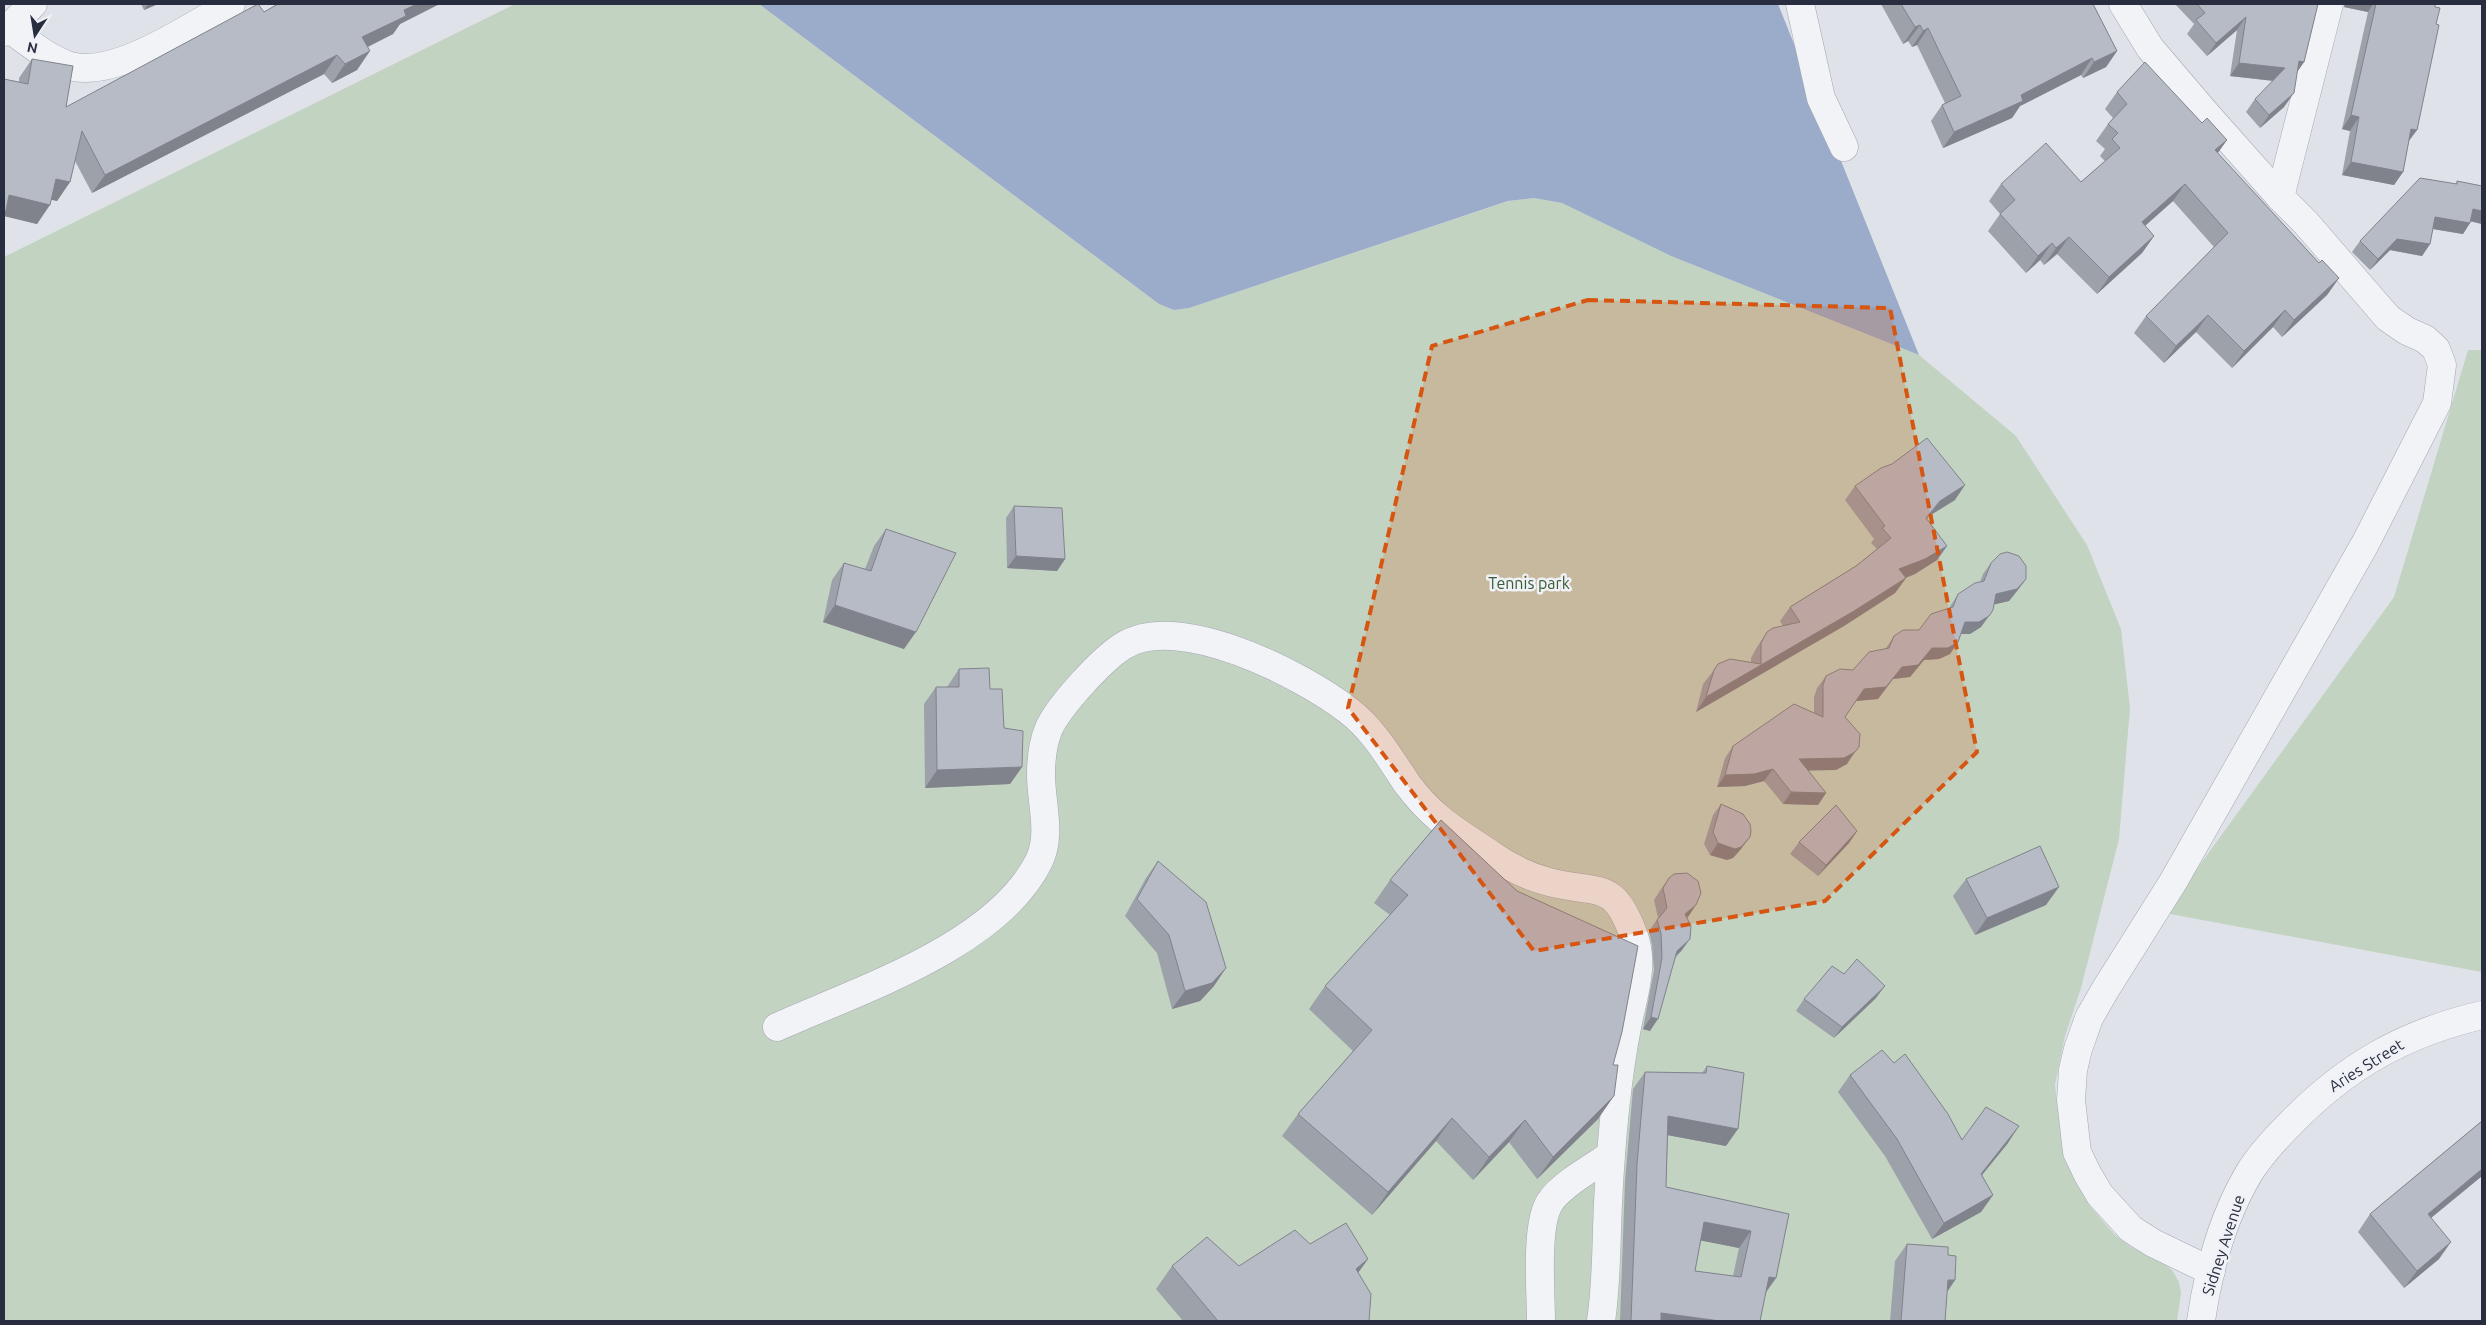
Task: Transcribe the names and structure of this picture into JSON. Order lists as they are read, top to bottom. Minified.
{"streets":{"street":["Aries Street","Sidney Avenue"]},"crossings":[["Aries Street","Sidney Avenue"]],"parks":["Tennis park"],"north":"bottom"}
